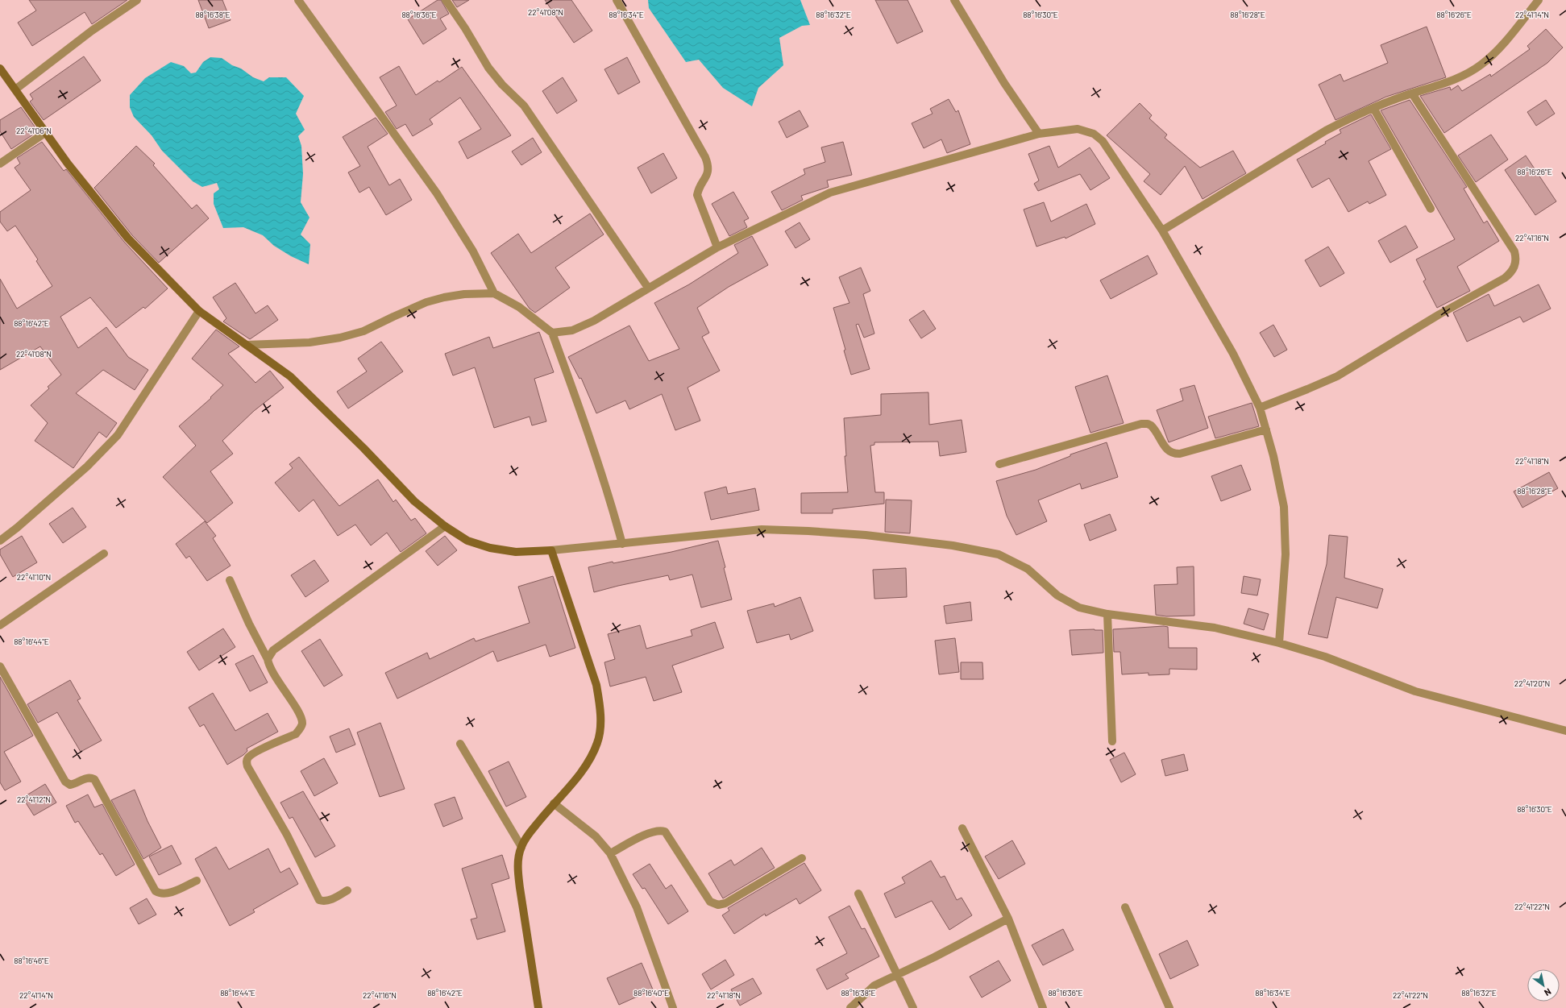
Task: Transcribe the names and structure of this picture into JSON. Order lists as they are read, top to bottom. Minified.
{"north":"bottom right","coordinates":["22°41'08\"N","88°16'38\"E","88°16'36\"E","88°16'34\"E","88°16'32\"E","88°16'30\"E","88°16'28\"E","88°16'26\"E","22°41'14\"N","22°41'06\"N","22°41'16\"N","88°16'42\"E","22°41'18\"N","22°41'10\"N","88°16'44\"E","22°41'20\"N","22°41'12\"N","22°41'22\"N","88°16'46\"E","88°16'40\"E"]}
